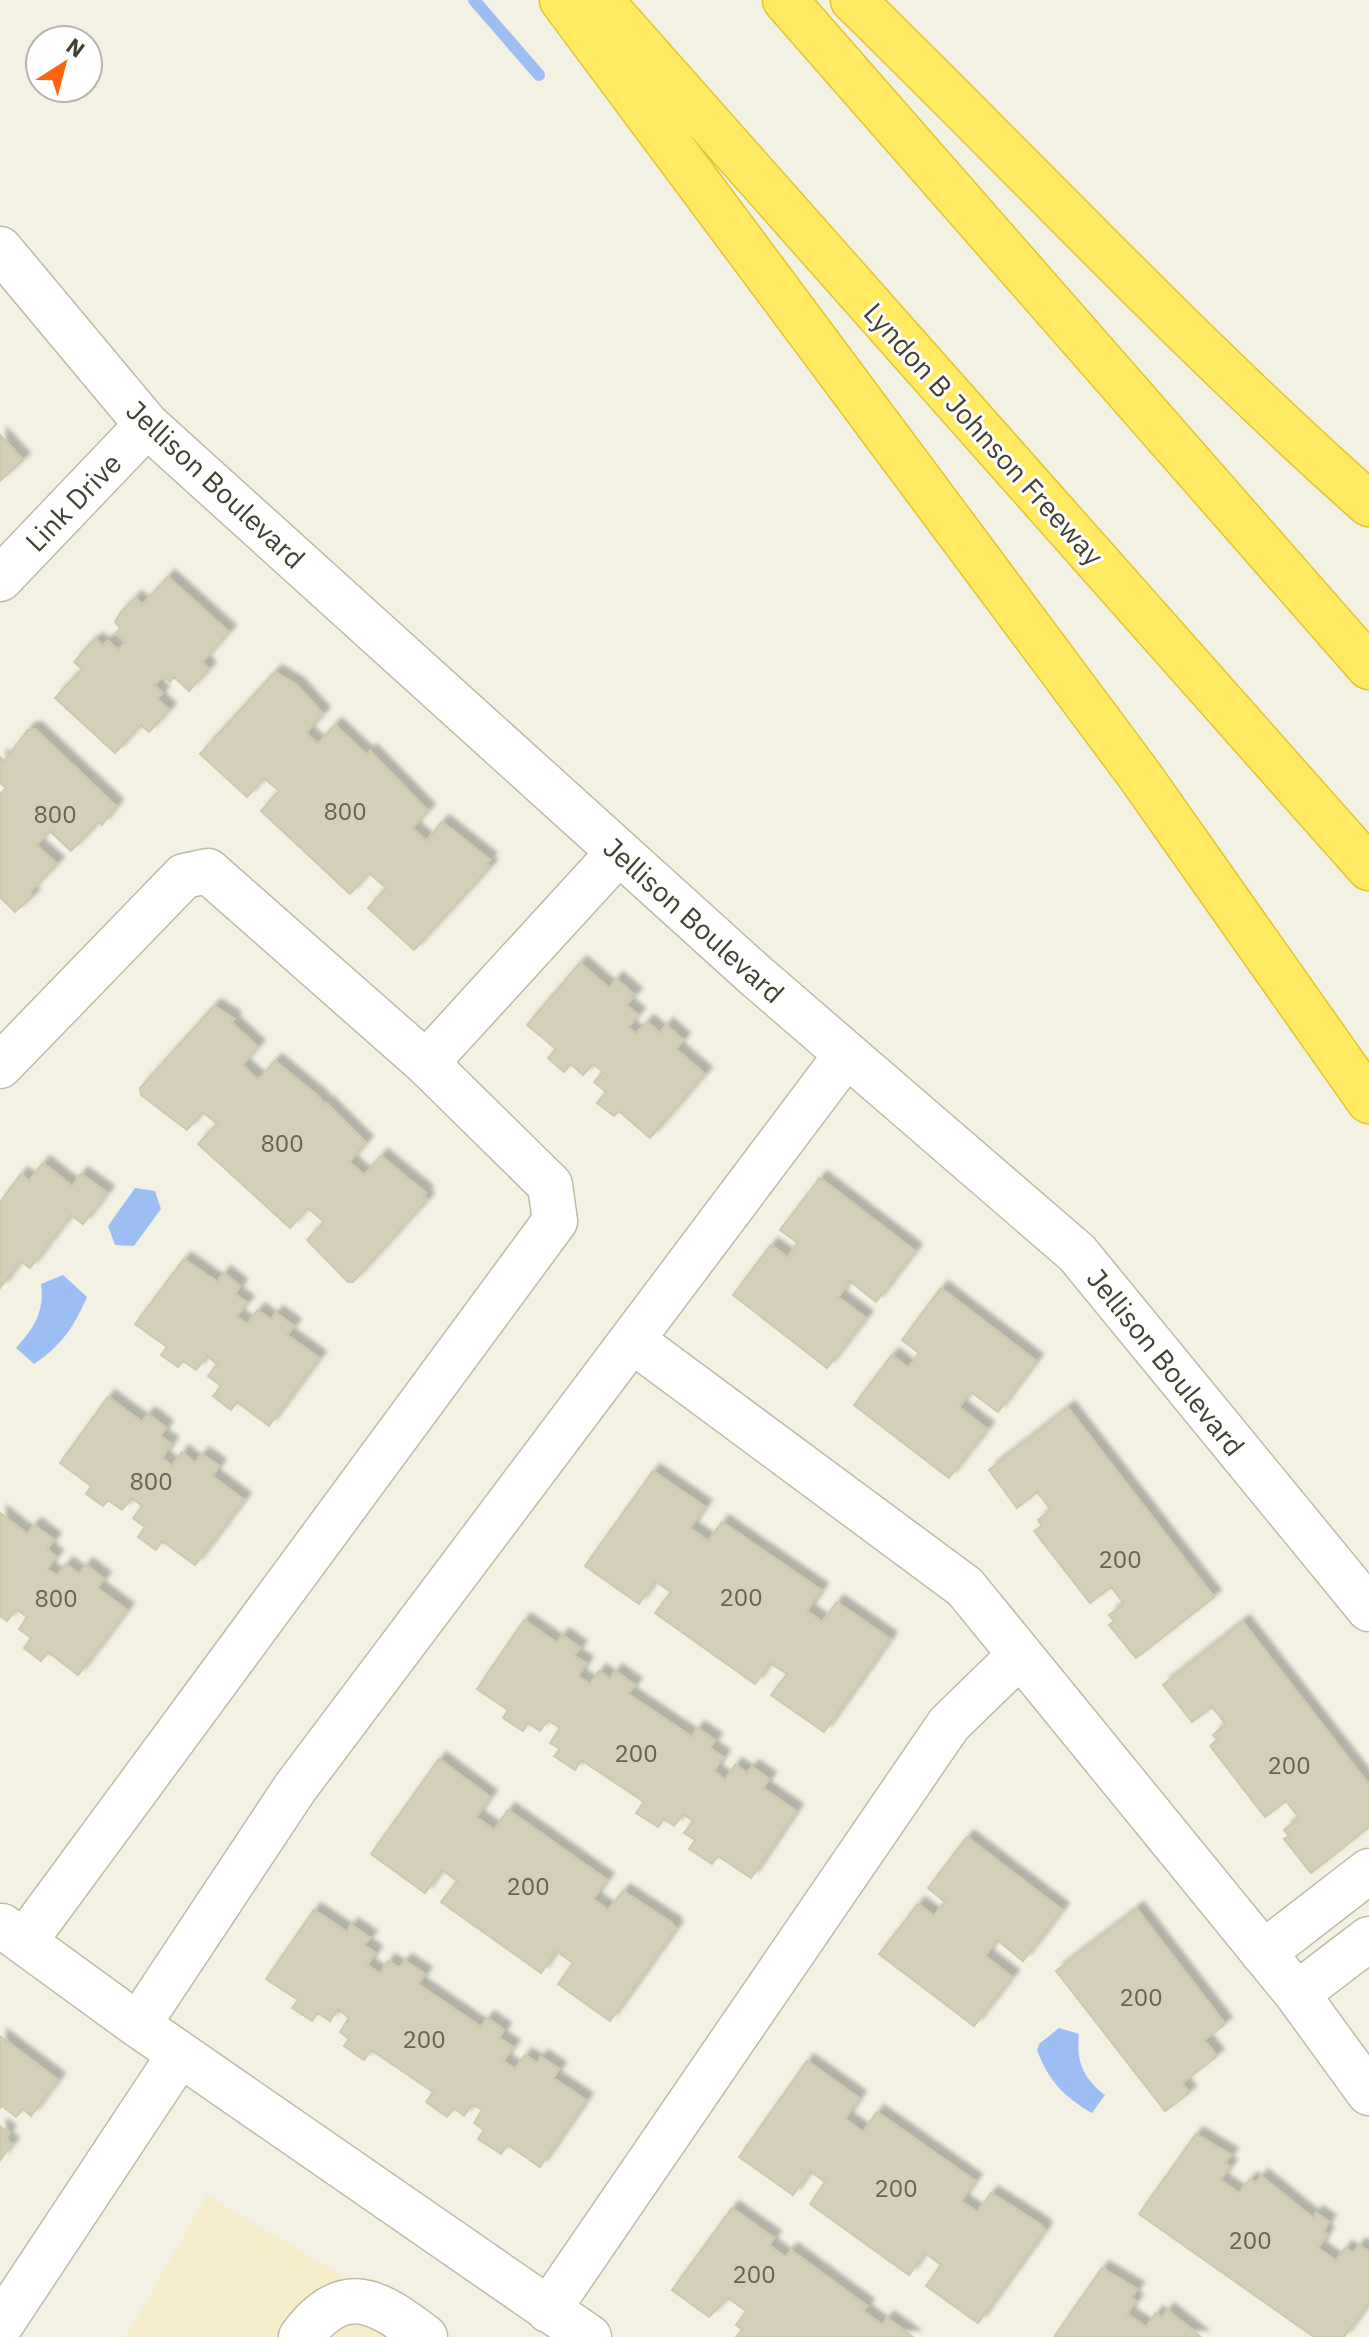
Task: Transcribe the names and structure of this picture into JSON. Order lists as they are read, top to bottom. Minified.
{"streets":{"highway":["Lyndon B Johnson Freeway"],"street":["Jellison Boulevard","Link Drive"]},"crossings":[["Jellison Boulevard","Link Drive"]],"house_numbers":["800","800","800","800","200","200","800","200","200","200","200","200","200","200","200"],"north":"top right"}
